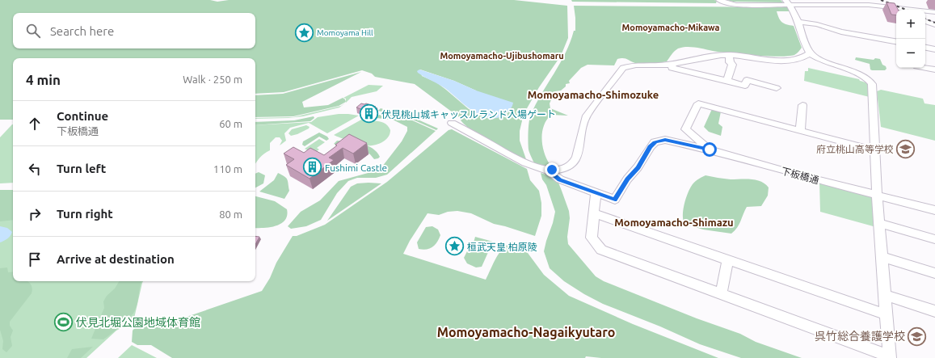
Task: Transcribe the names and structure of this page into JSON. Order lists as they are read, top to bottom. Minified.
{"streets":{"street":["下板橋通"]},"districts":["Momoyamacho-Mikawa","Momoyamacho-Ujibushomaru","Momoyamacho-Shimozuke","Momoyamacho-Shimazu","Momoyamacho-Nagaikyutaro"],"places":{"place":["Momoyama Hill","桓武天皇 柏原陵"],"building":["伏見桃山城キャッスルランド入場ゲート","Fushimi Castle"],"school or university":["府立桃山高等学校","呉竹総合養護学校"],"sports":["伏見北堀公園地域体育館"]},"page":{"map_buttons":["+","−"],"search":"Search here","heading":["4 min","Walk · 250 m"],"list":[["Continue","下板橋通","60 m"],["Turn left","110 m"],["Turn right","80 m"],"Arrive at destination"]}}
